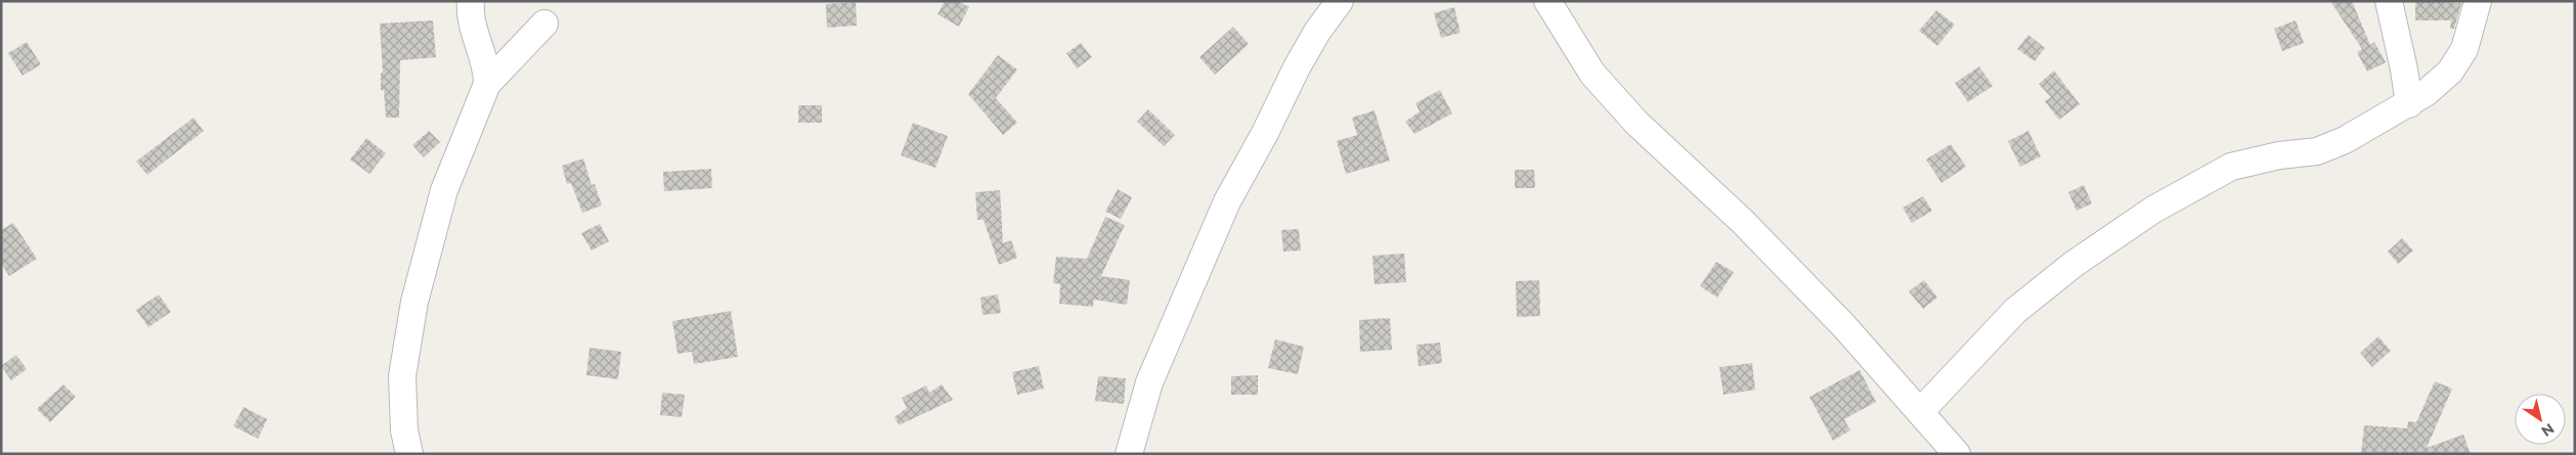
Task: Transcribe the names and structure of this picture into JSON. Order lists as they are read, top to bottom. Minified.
{"north":"bottom right"}
